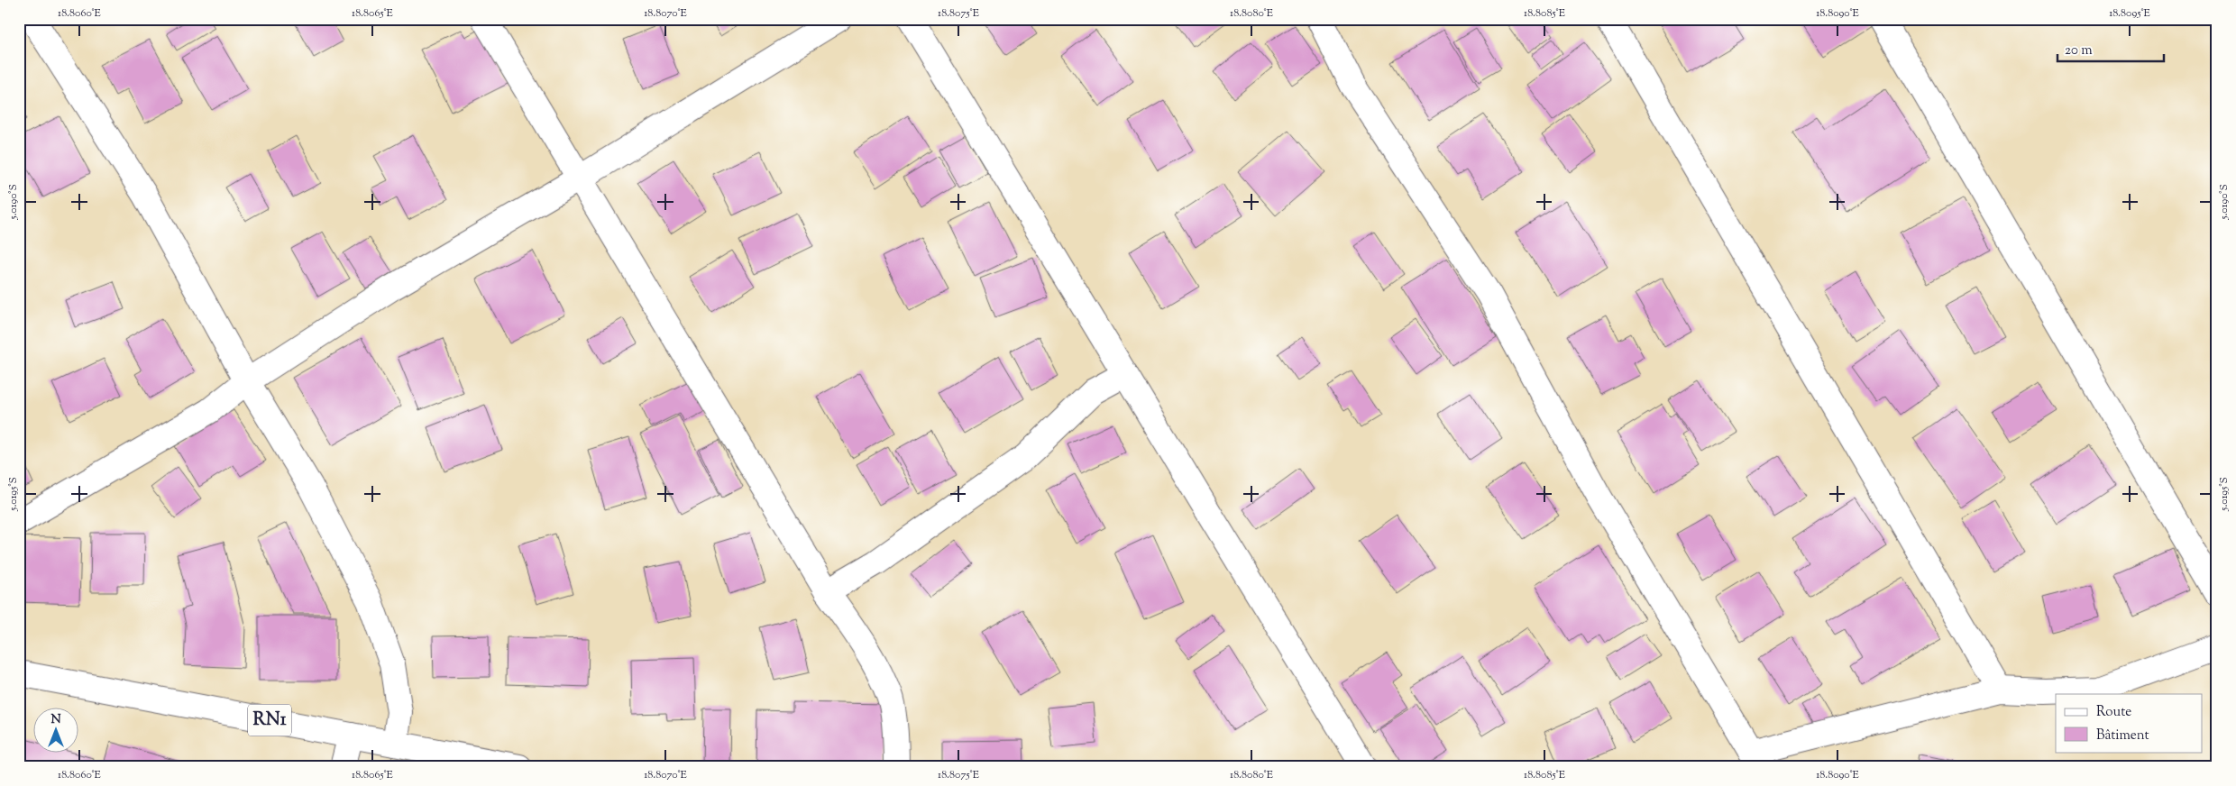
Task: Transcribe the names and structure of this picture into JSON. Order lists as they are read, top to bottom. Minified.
{"streets":{"main road":["RN1"]},"legend":["Route","Bâtiment"],"scale_bar":"20 m","north":"top","coordinates":["18.8060°E","18.8065°E","18.8070°E","18.8075°E","18.8080°E","18.8085°E","18.8090°E","18.8095°E","5.0190°S","5.0195°S"]}
